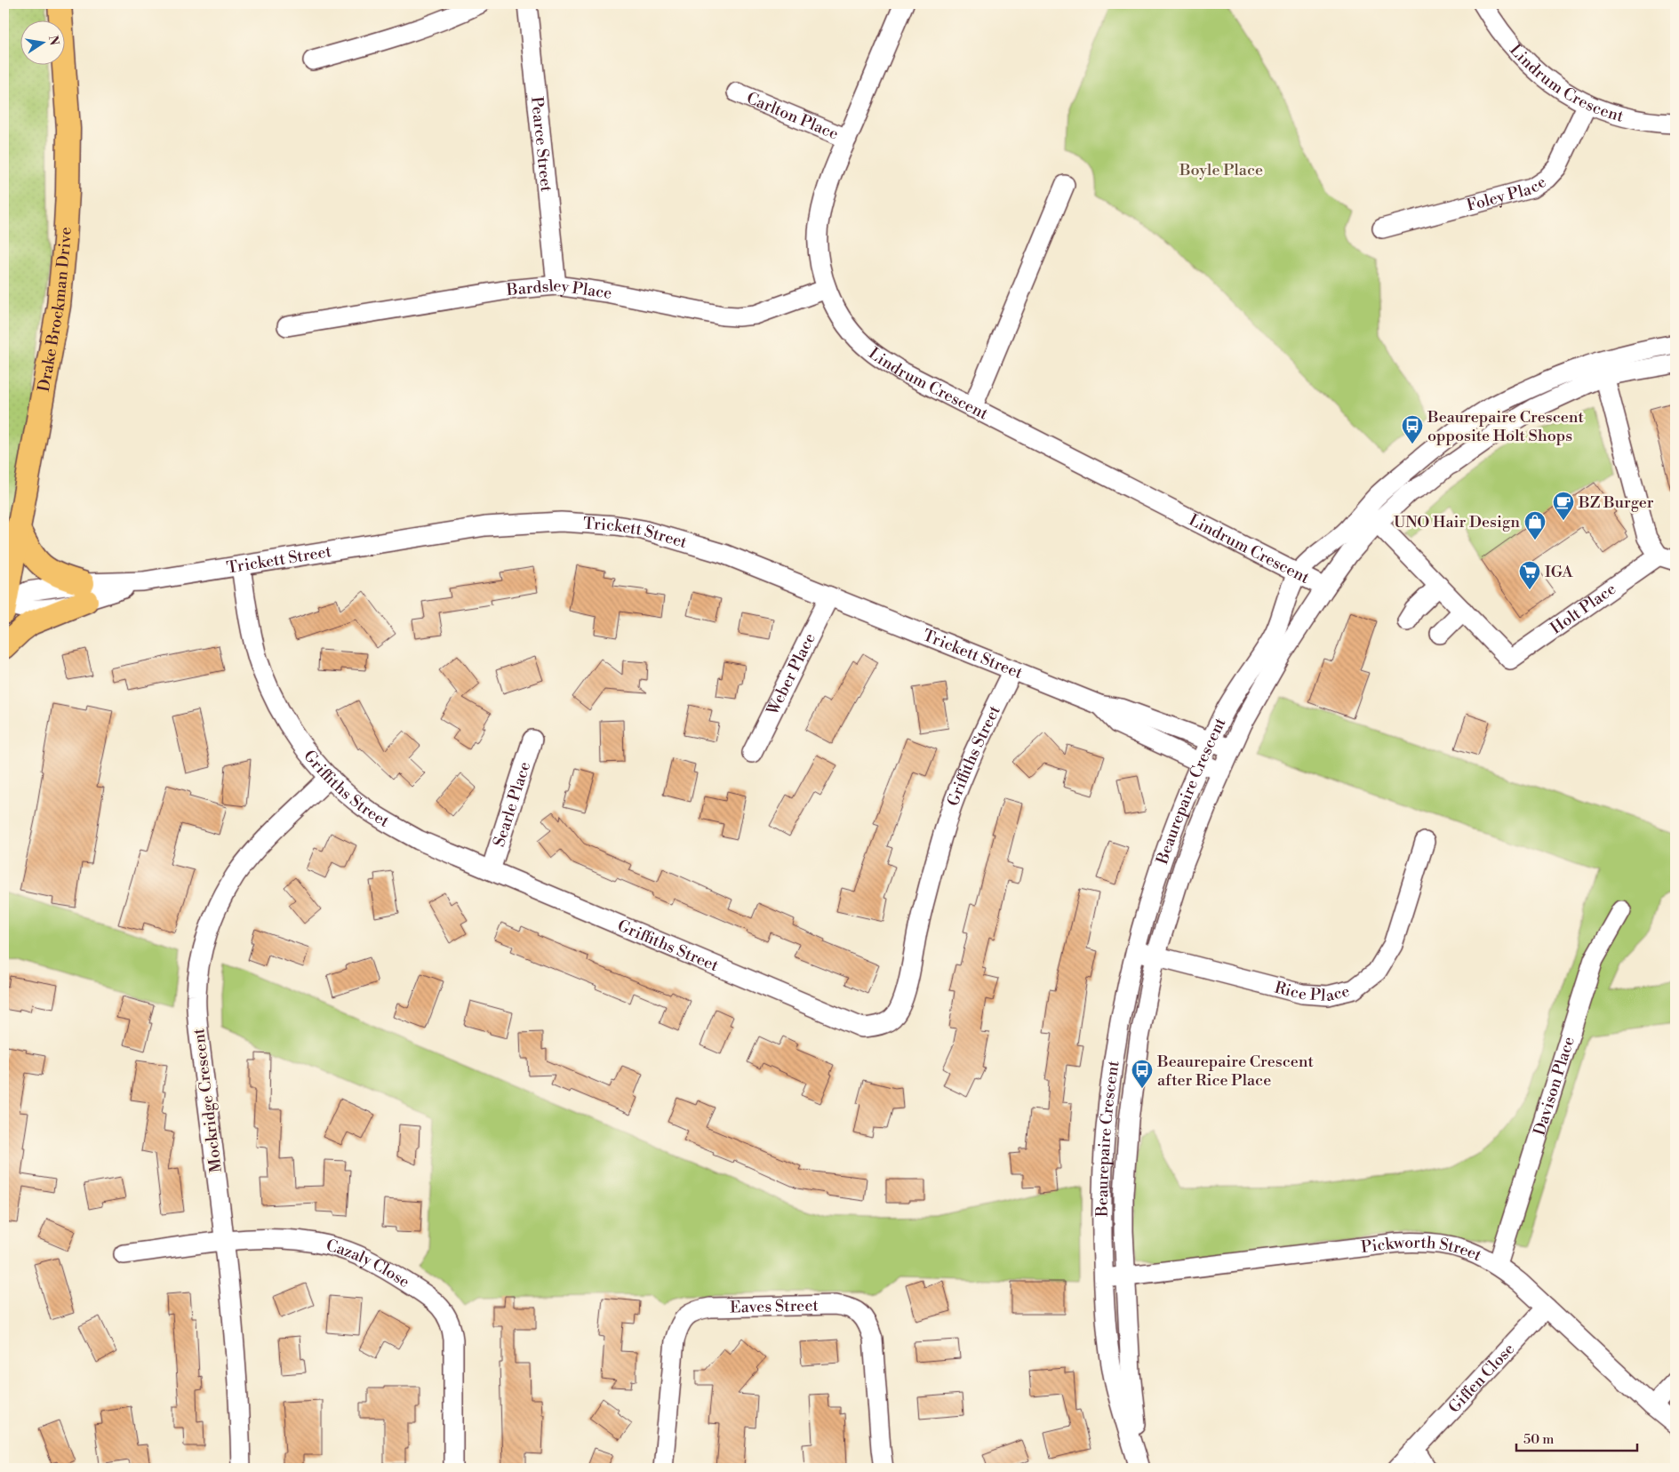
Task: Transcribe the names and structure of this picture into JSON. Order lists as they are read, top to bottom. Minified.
{"streets":{"main road":["Drake Brockman Drive"],"street":["Lindrum Crescent","Carlton Place","Pearce Street","Foley Place","Bardsley Place","Trickett Street","Holt Place","Weber Place","Griffiths Street","Beaurepaire Crescent","Searle Place","Rice Place","Davison Place","Mockridge Crescent","Pickworth Street","Cazaly Close","Eaves Street","Giffen Close"]},"crossings":[["Lindrum Crescent","Carlton Place"],["Lindrum Crescent","Foley Place"],["Lindrum Crescent","Bardsley Place"],["Lindrum Crescent","Beaurepaire Crescent"],["Pearce Street","Bardsley Place"],["Drake Brockman Drive","Trickett Street"],["Trickett Street","Weber Place"],["Trickett Street","Griffiths Street"],["Trickett Street","Beaurepaire Crescent"],["Holt Place","Beaurepaire Crescent"],["Griffiths Street","Searle Place"],["Griffiths Street","Mockridge Crescent"],["Beaurepaire Crescent","Rice Place"],["Beaurepaire Crescent","Pickworth Street"],["Davison Place","Pickworth Street"],["Mockridge Crescent","Cazaly Close"],["Pickworth Street","Giffen Close"]],"parks":["Boyle Place"],"places":{"bus stop":["Beaurepaire Crescent opposite Holt Shops","Beaurepaire Crescent after Rice Place"],"cafe":["BZ Burger"],"shop":["UNO Hair Design"],"supermarket":["IGA"]},"scale_bar":"50 m","north":"right"}
